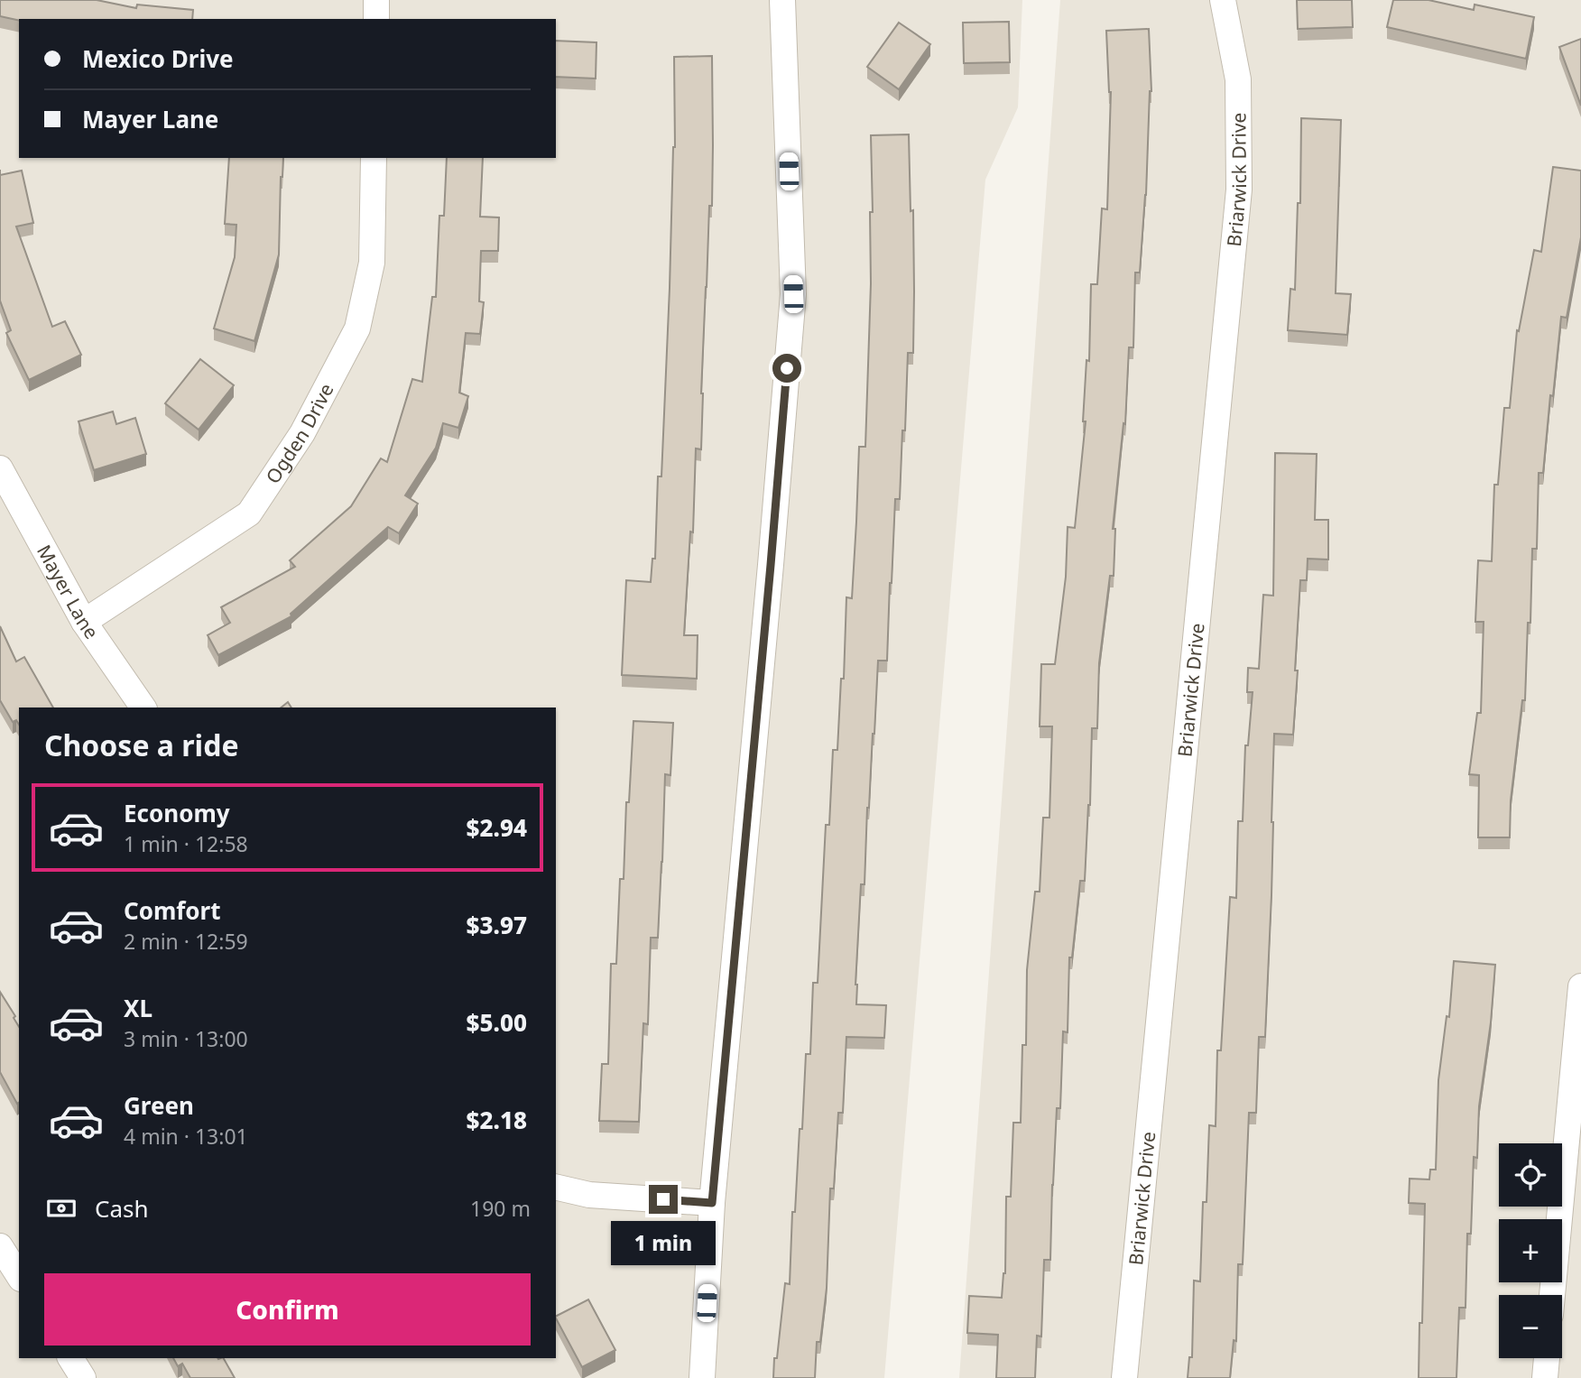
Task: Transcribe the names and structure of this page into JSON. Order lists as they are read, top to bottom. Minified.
{"streets":{"street":["Briarwick Drive","Ogden Drive","Mayer Lane"]},"crossings":[["Ogden Drive","Mayer Lane"]],"page":{"banner":["Mexico Drive","Mayer Lane"],"heading":"Choose a ride","list":[{"name":"Economy","note":"1 min · 12:58","value":"$2.94"},{"name":"Comfort","note":"2 min · 12:59","value":"$3.97"},{"name":"XL","note":"3 min · 13:00","value":"$5.00"},{"name":"Green","note":"4 min · 13:01","value":"$2.18"}],"map_buttons":["+","−"],"pay":["Cash","190 m"],"bubble":"1 min","buttons":"Confirm"}}
